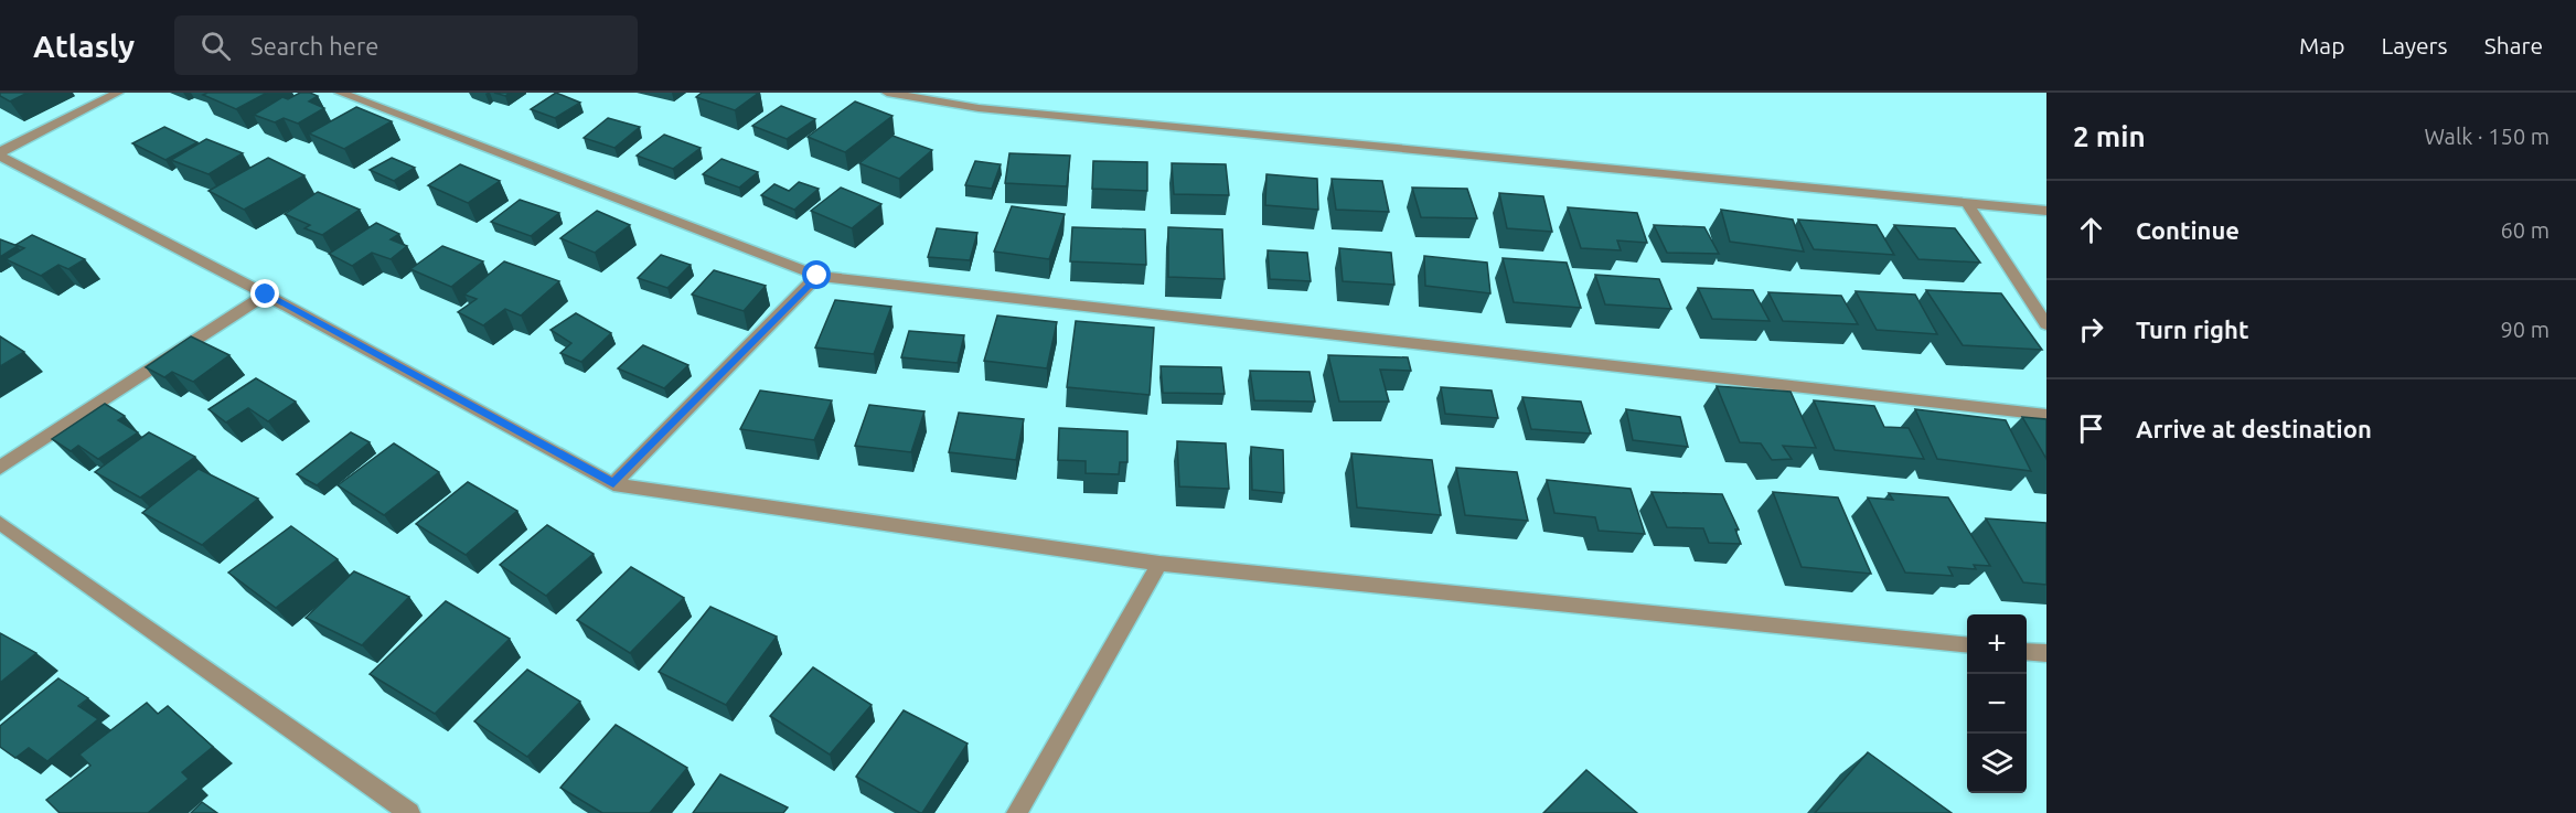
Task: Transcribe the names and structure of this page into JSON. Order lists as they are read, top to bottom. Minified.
{"page":{"header":"Atlasly","search":"Search here","nav":["Map","Layers","Share"],"heading":["2 min","Walk · 150 m"],"list":[["Continue","60 m"],["Turn right","90 m"],"Arrive at destination"],"map_buttons":["+","−"]}}
